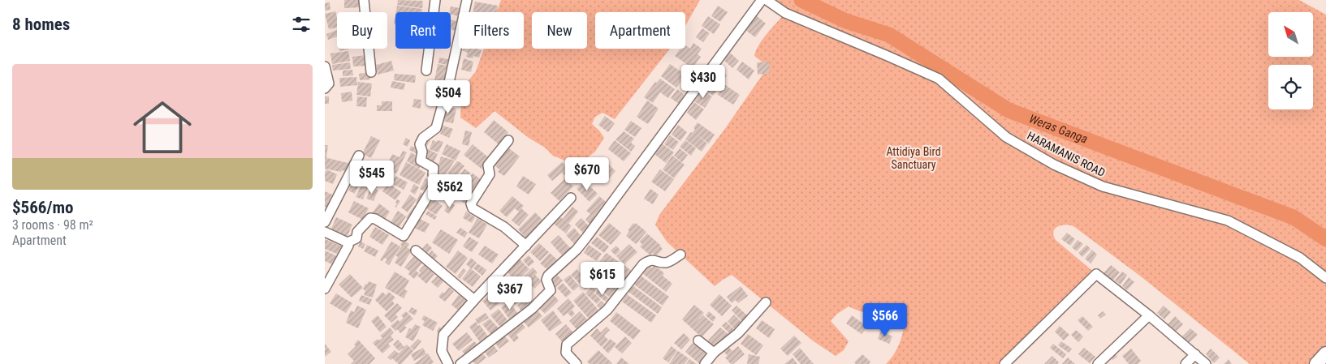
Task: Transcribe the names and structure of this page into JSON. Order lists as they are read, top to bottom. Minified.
{"streets":{"street":["HARAMANIS ROAD"]},"water":["Weras Ganga"],"parks":["Attidiya Bird Sanctuary"],"north":"top left","page":{"heading":"8 homes","chip":["Buy","Rent","Filters","New","Apartment"],"list":[{"name":"$566/mo","note":"3 rooms · 98 m² · Apartment"}],"price":["$430","$504","$670","$545","$562","$615","$367","$566"]}}
